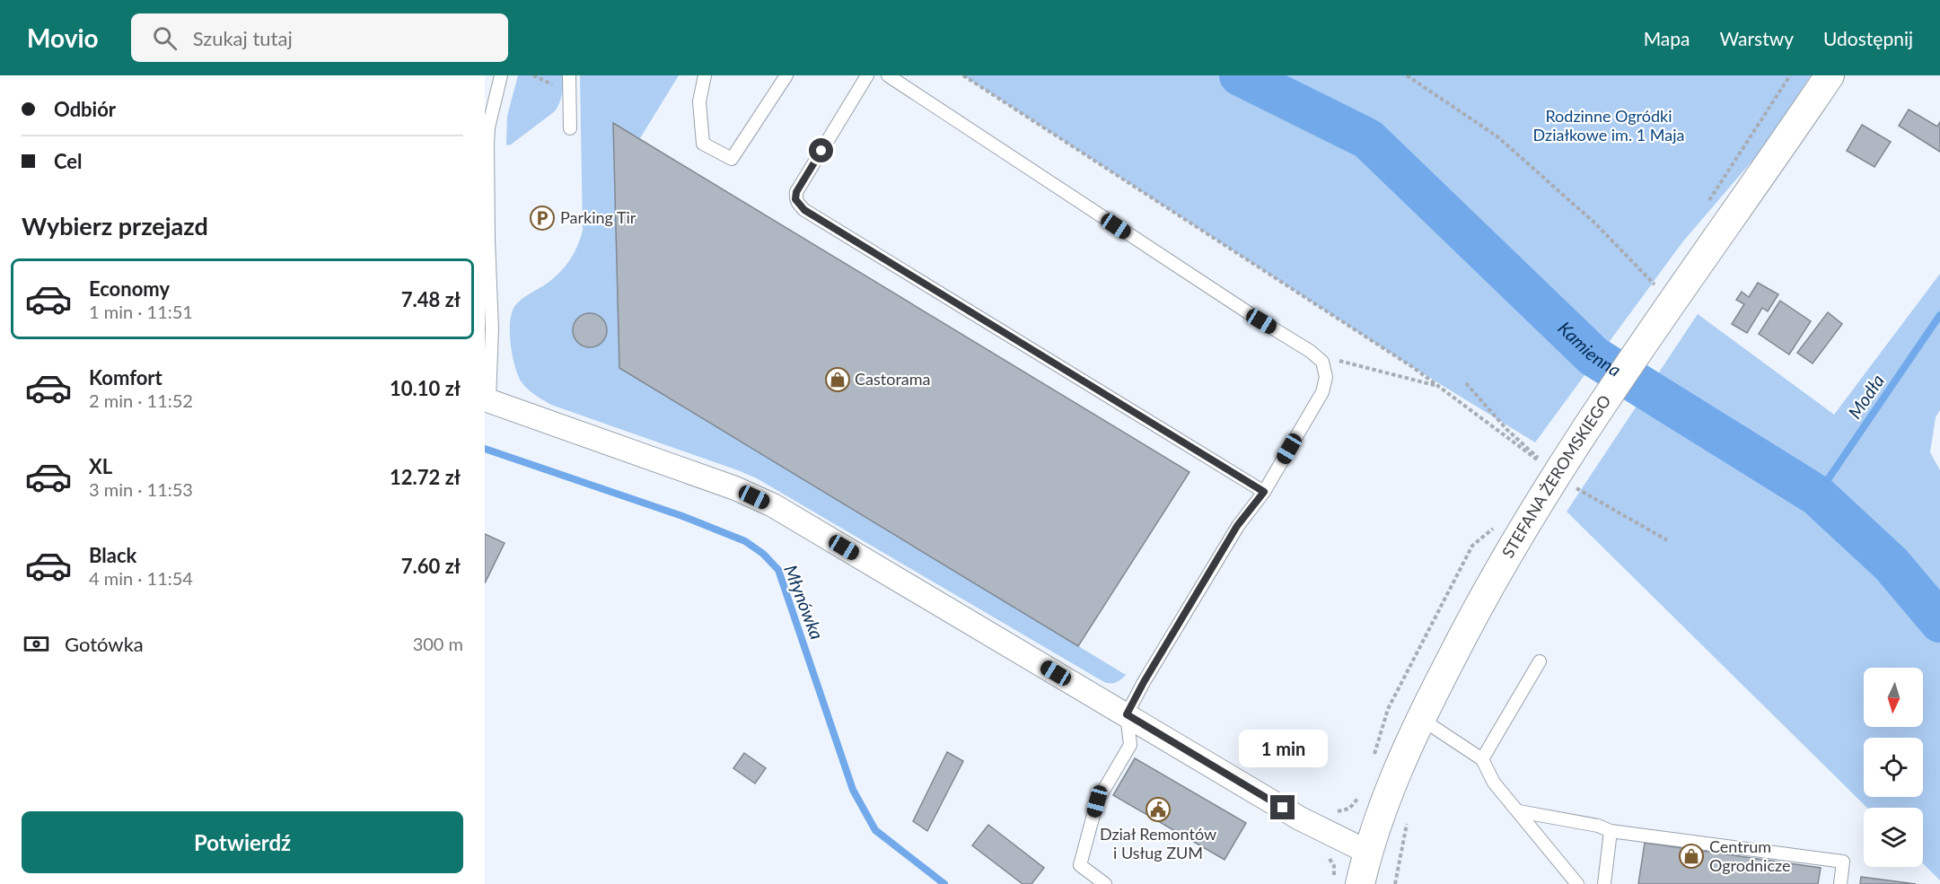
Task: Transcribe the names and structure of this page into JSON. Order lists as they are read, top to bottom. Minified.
{"streets":{"street":["STEFANA ŻEROMSKIEGO"]},"water":["Kamienna","Modła","Młynówka"],"parks":["Rodzinne Ogródki Działkowe im. 1 Maja"],"places":{"parking":["Parking Tir"],"shop":["Castorama","Centrum Ogrodnicze"],"public building":["Dział Remontów i Usług ZUM"]},"north":"bottom","page":{"header":"Movio","search":"Szukaj tutaj","nav":["Mapa","Warstwy","Udostępnij"],"banner":["Odbiór","Cel"],"heading":"Wybierz przejazd","list":[{"name":"Economy","note":"1 min · 11:51","value":"7.48 zł"},{"name":"Komfort","note":"2 min · 11:52","value":"10.10 zł"},{"name":"XL","note":"3 min · 11:53","value":"12.72 zł"},{"name":"Black","note":"4 min · 11:54","value":"7.60 zł"}],"pay":["Gotówka","300 m"],"bubble":"1 min","buttons":"Potwierdź"}}
